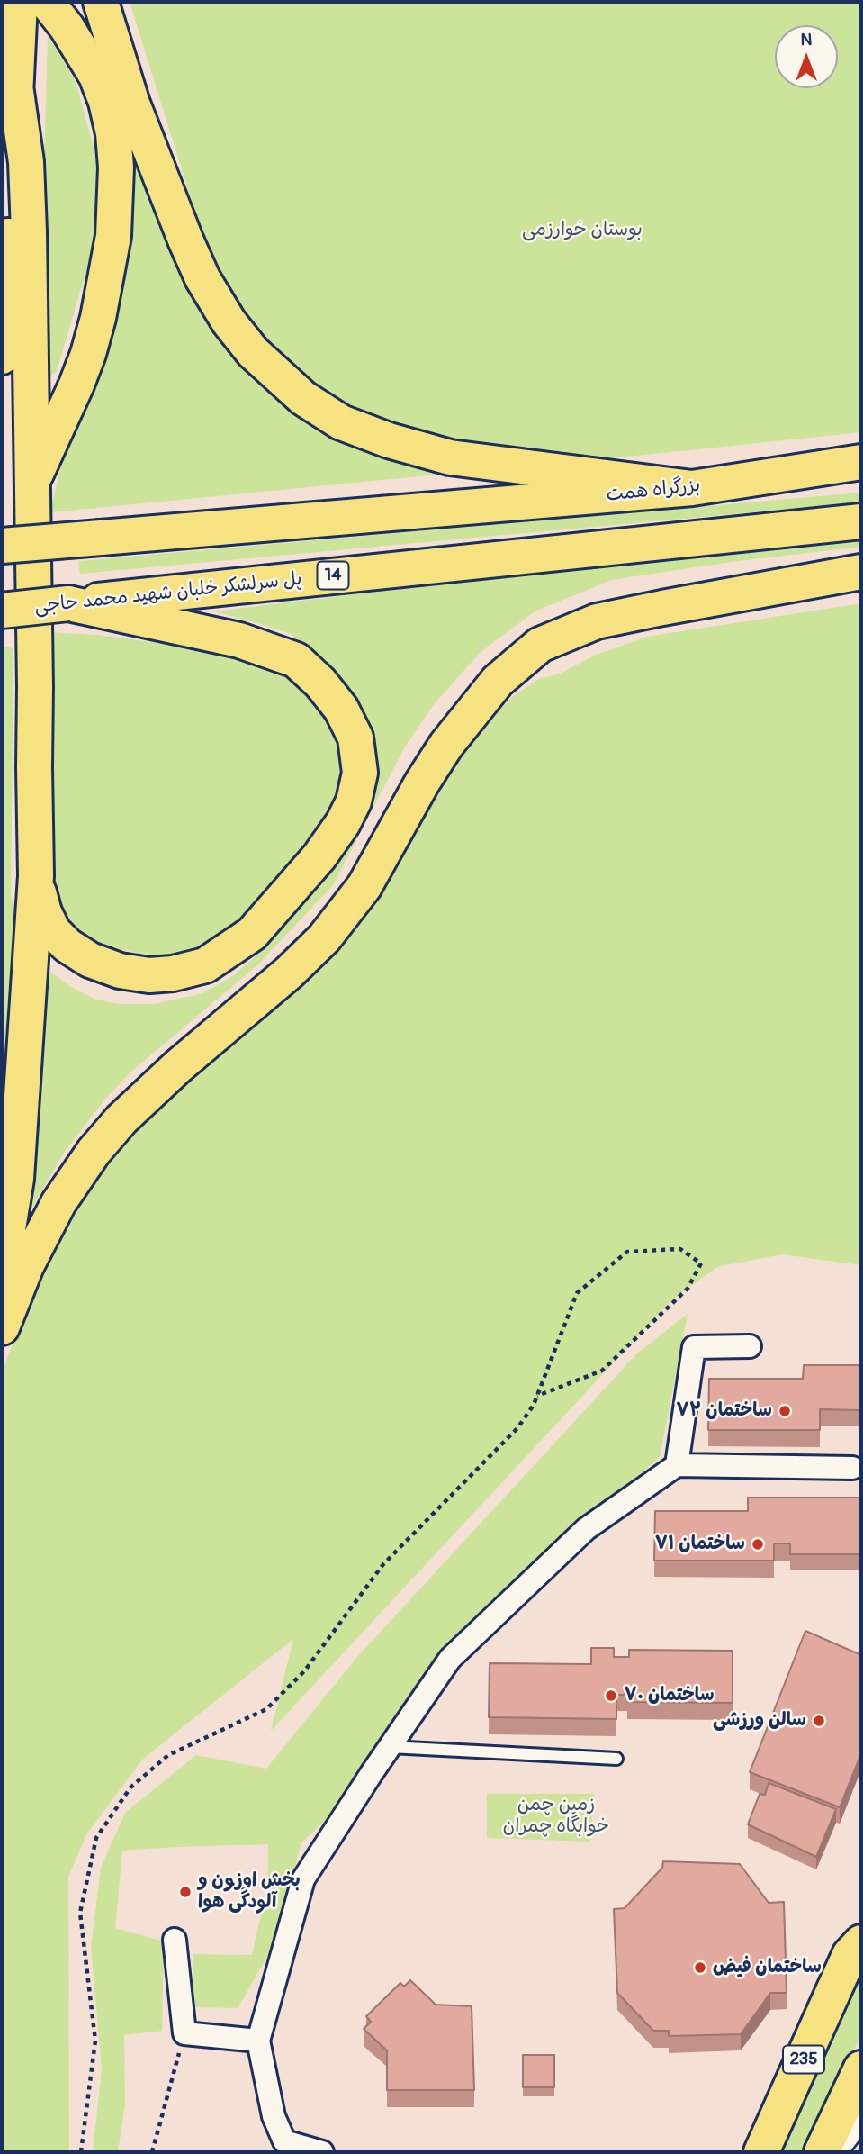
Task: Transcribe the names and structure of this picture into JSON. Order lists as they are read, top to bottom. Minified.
{"streets":{"main road":["بزرگراه همت","14","پل سرلشکر خلبان شهید محمد حاجی","235"]},"parks":["بوستان خوارزمی","زمین چمن خوابگاه چمران"],"places":["ساختمان ۷۲","ساختمان ۷۱","ساختمان ۷۰","سالن ورزشی","بخش اوزون و آلودگی هوا","ساختمان فیض"],"north":"top"}
